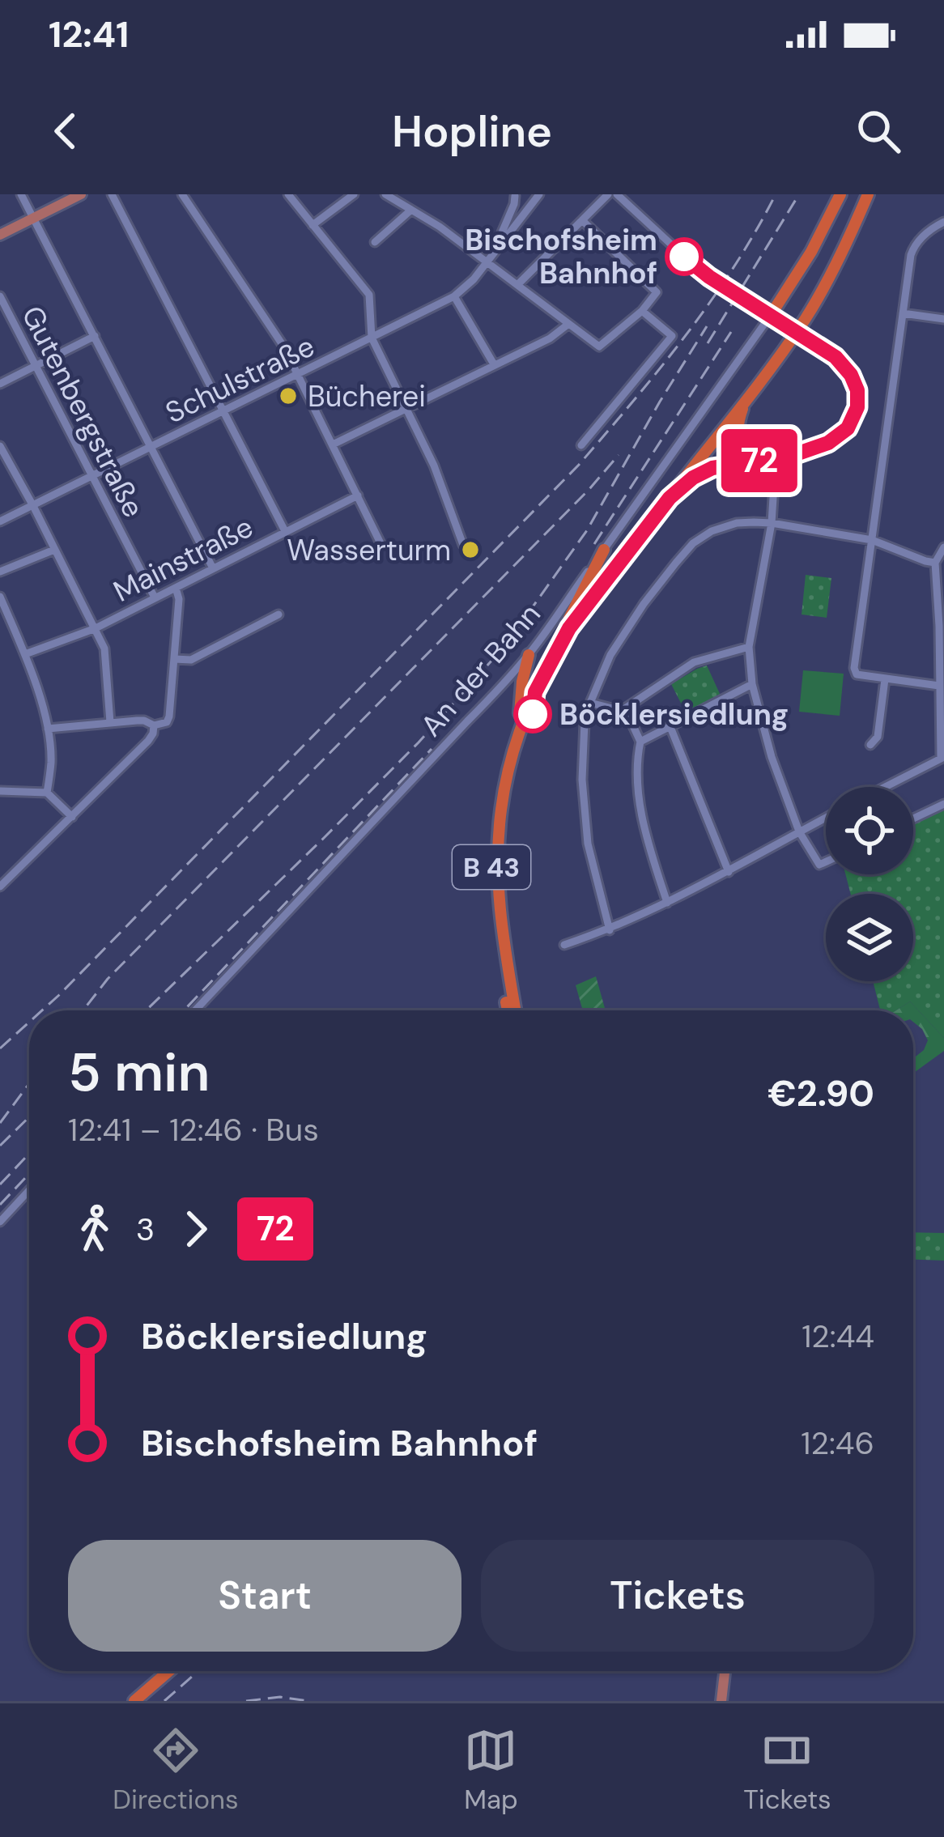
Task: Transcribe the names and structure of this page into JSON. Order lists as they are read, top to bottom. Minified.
{"streets":{"highway":["B 43"],"street":["Schulstraße","Gutenbergstraße","Mainstraße","An der Bahn"]},"crossings":[["Schulstraße","Gutenbergstraße"],["Gutenbergstraße","Mainstraße"]],"places":["Bischofsheim Bahnhof","Bücherei","Wasserturm","Böcklersiedlung"],"lines":["bus line 72"],"page":{"status":"12:41","header":"Hopline","on_map":"72","heading":["5 min","12:41 – 12:46 · Bus","€2.90"],"legs":["3","72"],"list":[{"name":"Böcklersiedlung","value":"12:44"},{"name":"Bischofsheim Bahnhof","value":"12:46"}],"buttons":["Start","Tickets"],"tabs":["Directions","Map","Tickets"]}}
